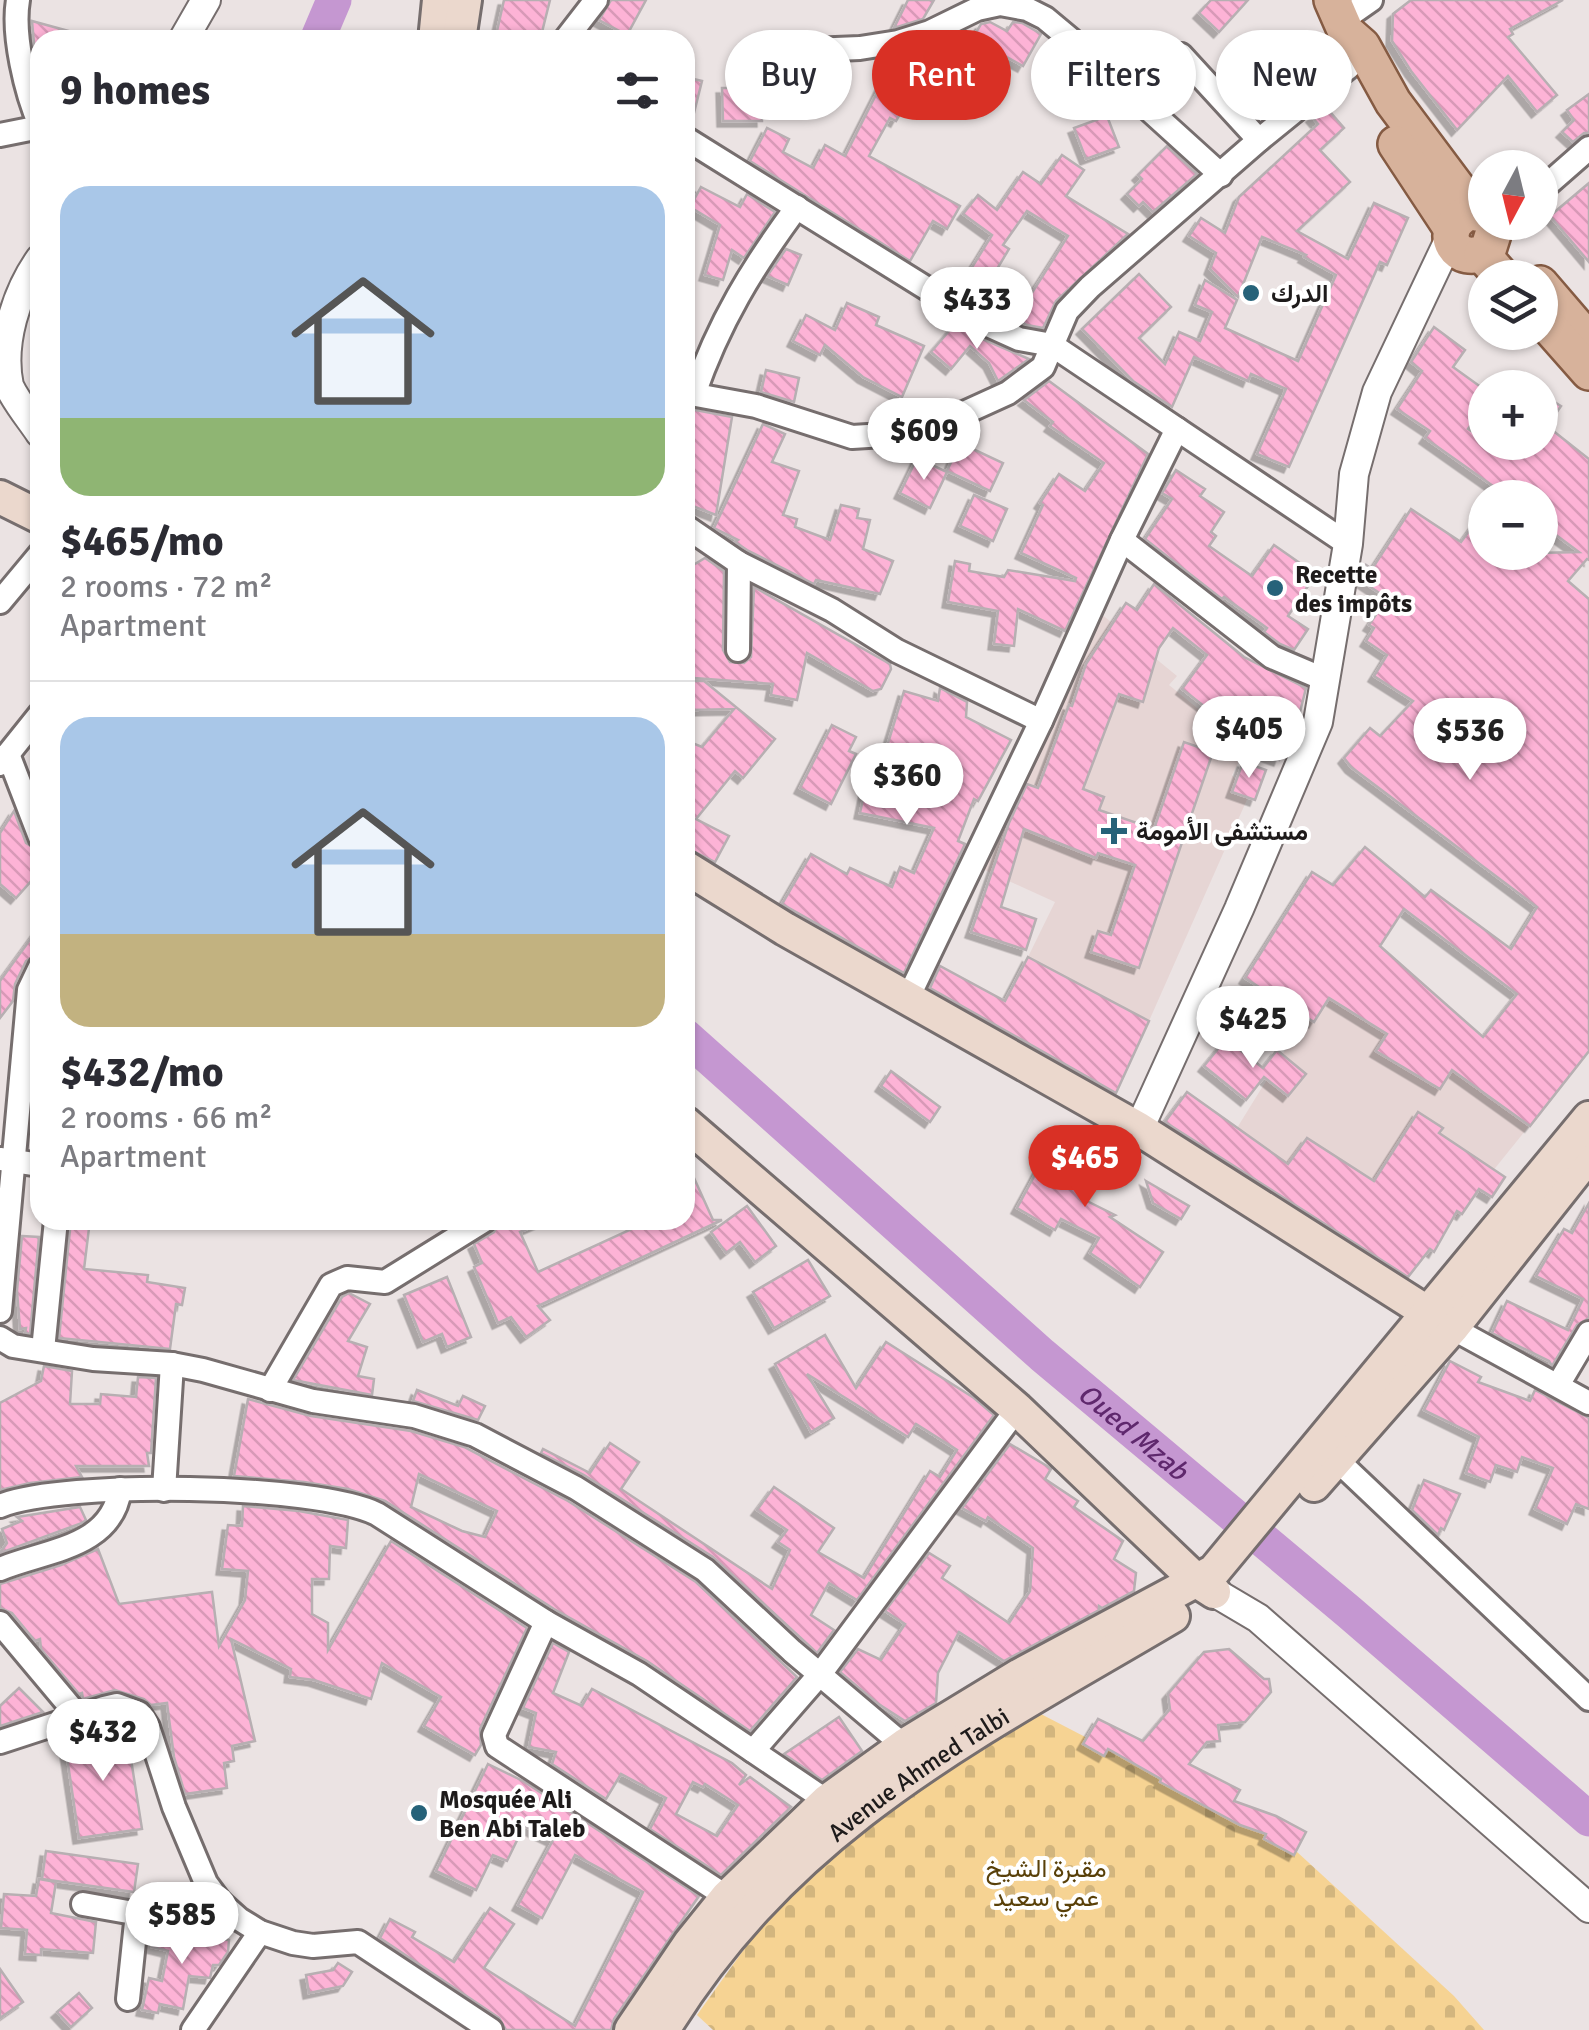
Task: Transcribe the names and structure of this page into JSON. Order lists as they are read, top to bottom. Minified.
{"streets":{"main road":["Avenue Ahmed Talbi"]},"water":["Oued Mzab"],"parks":["مقبرة الشيخ عمي سعيد"],"places":{"other":["الدرك","Recette des impôts","Mosquée Ali Ben Abi Taleb"],"health":["مستشفى الأمومة"]},"north":"bottom","page":{"chip":["Buy","Rent","Filters","New"],"heading":"9 homes","map_buttons":["+","−"],"list":[{"name":"$465/mo","note":"2 rooms · 72 m² · Apartment"},{"name":"$432/mo","note":"2 rooms · 66 m² · Apartment"}],"price":["$433","$609","$405","$536","$360","$425","$465","$432","$585"]}}
